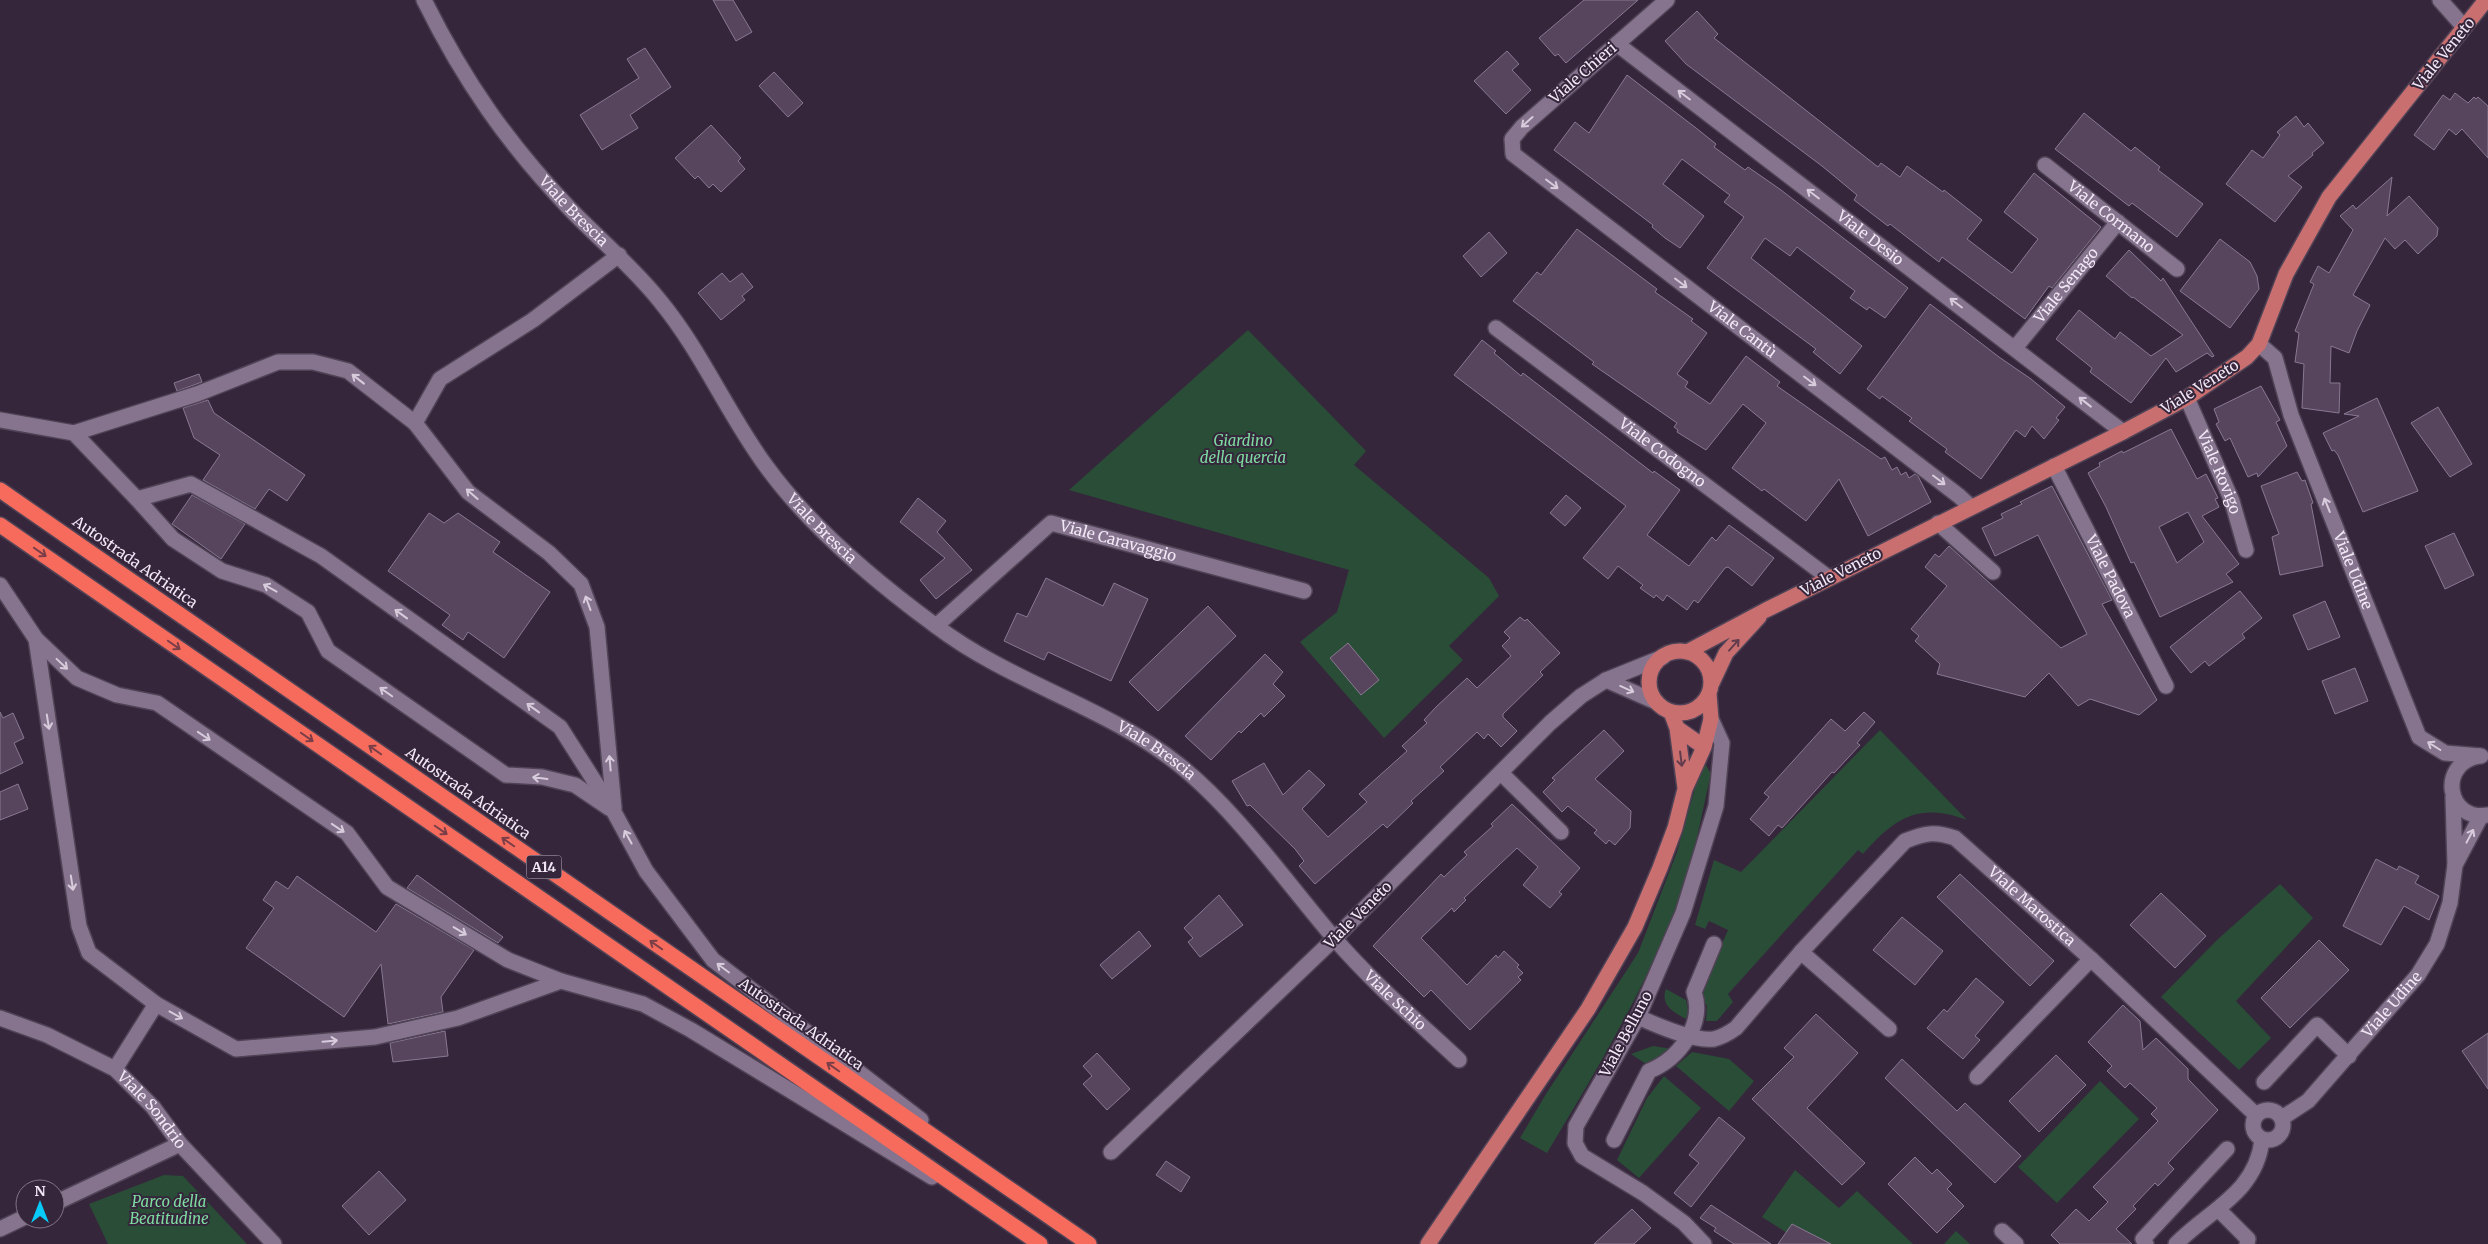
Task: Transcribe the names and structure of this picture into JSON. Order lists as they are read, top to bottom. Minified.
{"streets":{"highway":["Autostrada Adriatica","A14"],"main road":["Viale Veneto"],"street":["Viale Chieri","Viale Brescia","Viale Cormano","Viale Desio","Viale Senago","Viale Cantù","Viale Codogno","Viale Rovigo","Viale Caravaggio","Viale Udine","Viale Padova","Viale Marostica","Viale Schio","Viale Belluno","Viale Sondrio"]},"crossings":[["Viale Veneto","Viale Brescia"],["Viale Veneto","Viale Desio"],["Viale Veneto","Viale Cantù"],["Viale Veneto","Viale Codogno"],["Viale Veneto","Viale Rovigo"],["Viale Veneto","Viale Udine"],["Viale Veneto","Viale Padova"],["Viale Veneto","Viale Schio"],["Viale Veneto","Viale Belluno"],["Viale Chieri","Viale Desio"],["Viale Chieri","Viale Cantù"],["Viale Brescia","Viale Caravaggio"],["Viale Brescia","Viale Schio"],["Viale Cormano","Viale Senago"],["Viale Desio","Viale Senago"],["Viale Udine","Viale Marostica"],["Viale Marostica","Viale Belluno"]],"one_way":["Viale Chieri","Viale Desio","Viale Cantù","Viale Udine"],"parks":["Giardino della quercia","Parco della Beatitudine"],"north":"top"}
